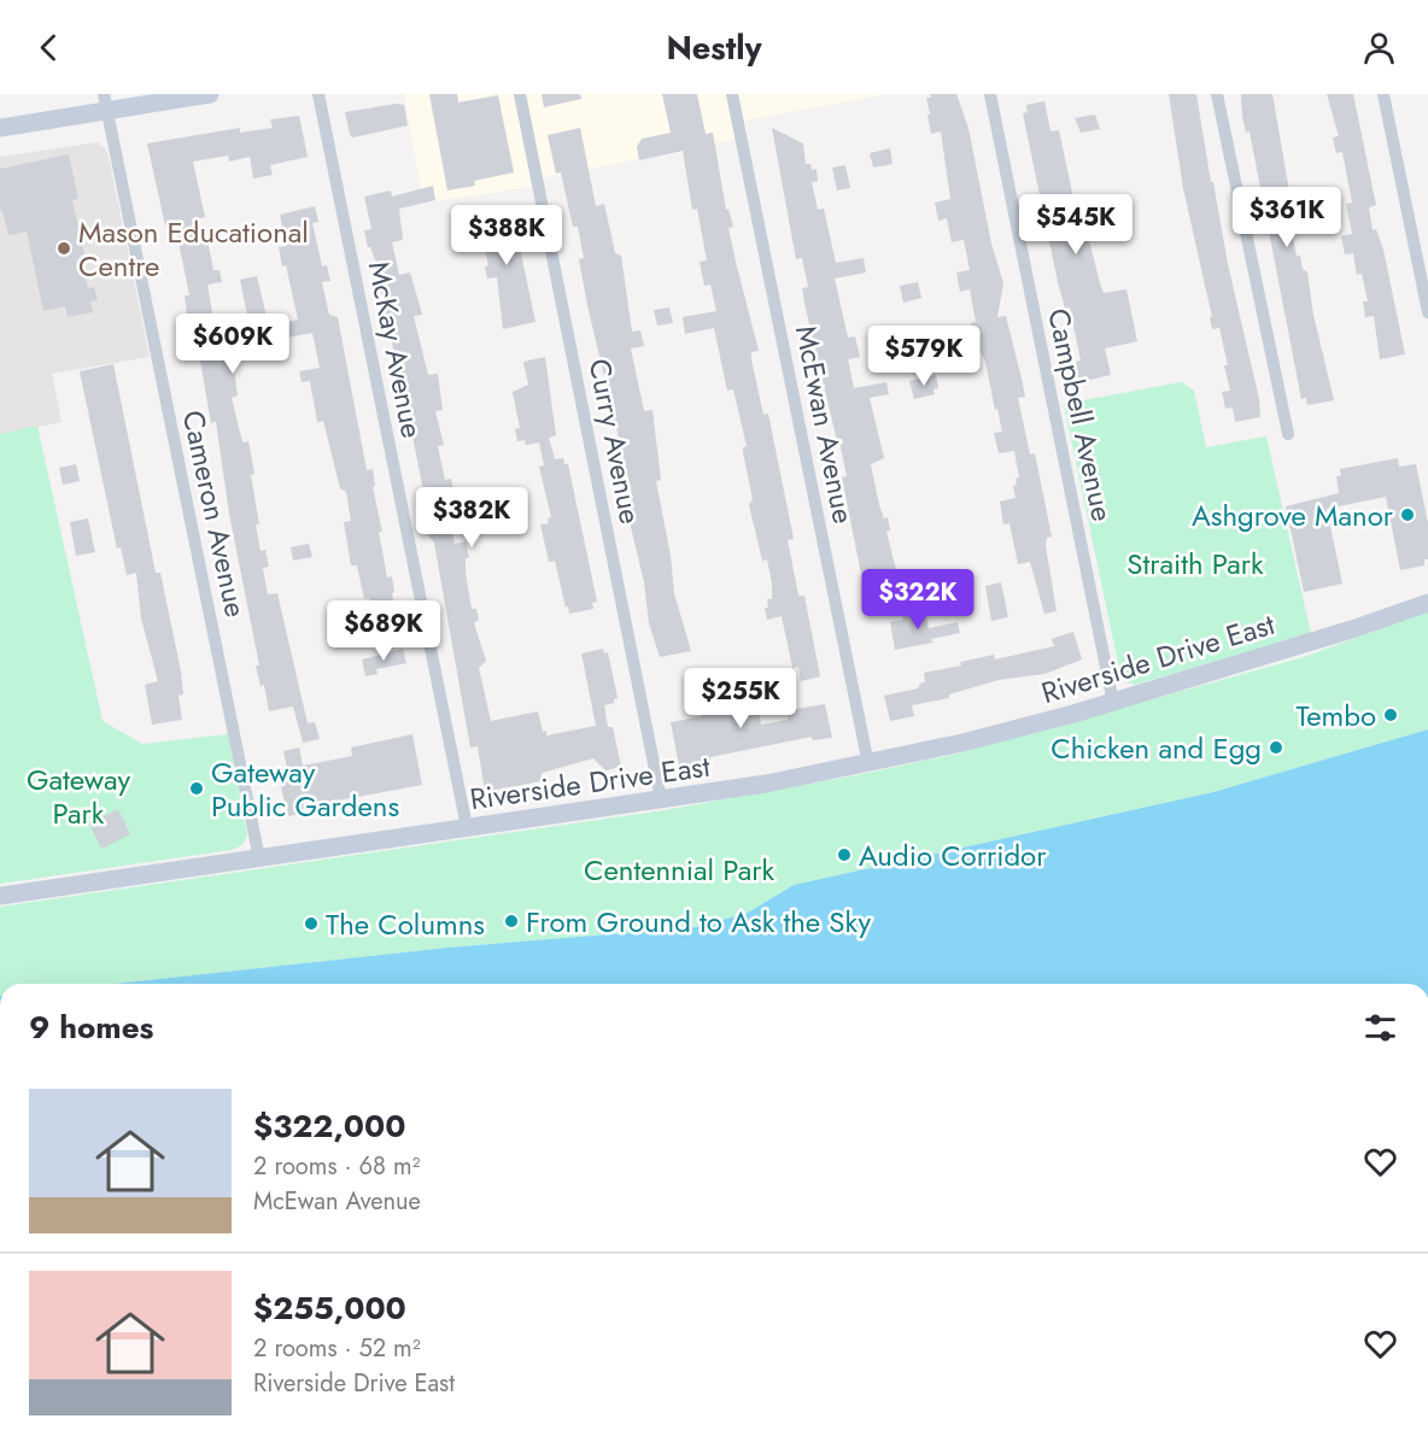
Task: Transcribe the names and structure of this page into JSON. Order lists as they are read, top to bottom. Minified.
{"streets":{"main road":["Riverside Drive East"],"street":["McKay Avenue","Campbell Avenue","McEwan Avenue","Curry Avenue","Cameron Avenue"]},"crossings":[["McKay Avenue","Riverside Drive East"],["Campbell Avenue","Riverside Drive East"],["McEwan Avenue","Riverside Drive East"],["Curry Avenue","Riverside Drive East"],["Cameron Avenue","Riverside Drive East"]],"parks":["Straith Park","Gateway Park","Centennial Park"],"places":["Mason Educational Centre","Ashgrove Manor","Tembo","Chicken and Egg","Gateway Public Gardens","Audio Corridor","From Ground to Ask the Sky","The Columns"],"page":{"header":"Nestly","price":["$361K","$545K","$388K","$609K","$579K","$382K","$322K","$689K","$255K"],"heading":"9 homes","list":[{"name":"$322,000","note":"2 rooms · 68 m² · McEwan Avenue"},{"name":"$255,000","note":"2 rooms · 52 m² · Riverside Drive East"}]}}
